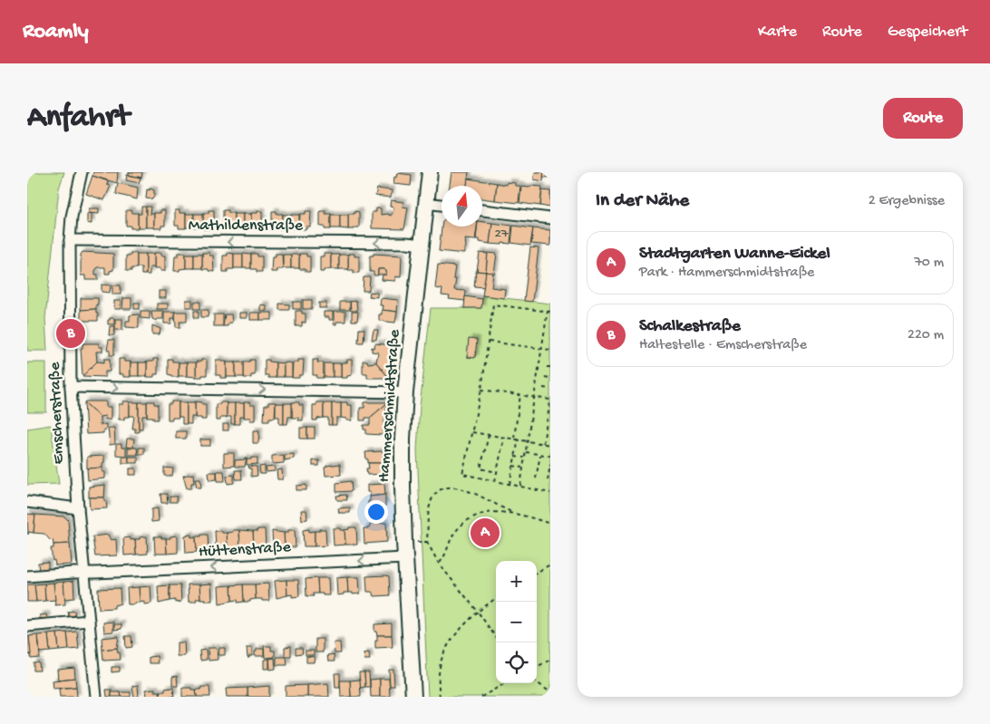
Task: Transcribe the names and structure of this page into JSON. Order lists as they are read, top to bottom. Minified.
{"streets":{"main road":["Hammerschmidtstraße"],"street":["Mathildenstraße","Emscherstraße","Hüttenstraße"]},"crossings":[["Mathildenstraße","Hammerschmidtstraße"],["Mathildenstraße","Emscherstraße"],["Hammerschmidtstraße","Hüttenstraße"],["Emscherstraße","Hüttenstraße"]],"one_way":["Mathildenstraße","Hüttenstraße"],"house_numbers":["27"],"north":"top","page":{"header":"Roamly","nav":["Karte","Route","Gespeichert"],"buttons":"Route","title":"Anfahrt","heading":["In der Nähe","2 Ergebnisse"],"list":[{"mark":"A","name":"Stadtgarten Wanne-Eickel","note":"Park · Hammerschmidtstraße","value":"70 m"},{"mark":"B","name":"Schalkestraße","note":"Haltestelle · Emscherstraße","value":"220 m"}],"pins":["B","A"],"map_buttons":["+","−"]}}
